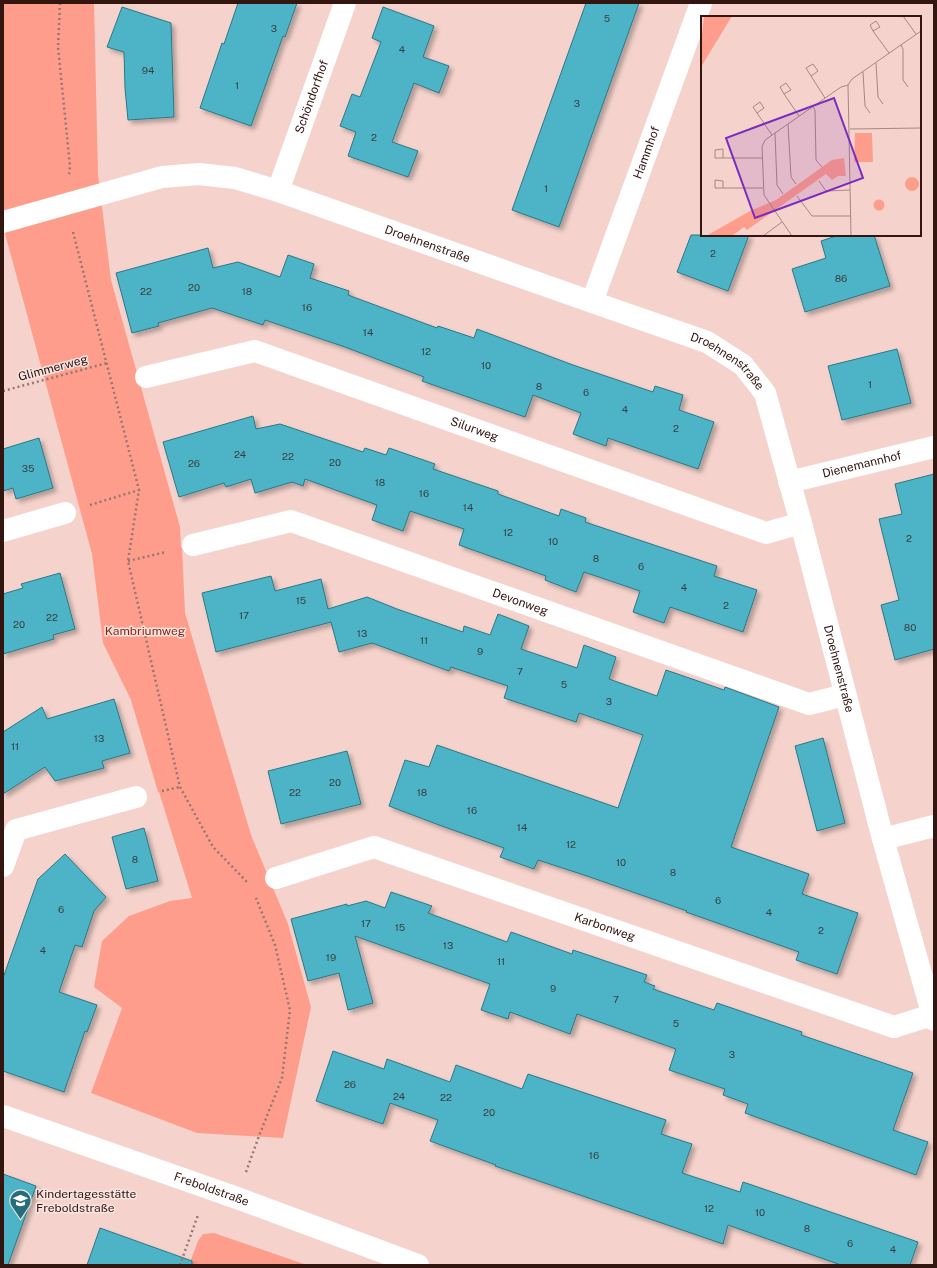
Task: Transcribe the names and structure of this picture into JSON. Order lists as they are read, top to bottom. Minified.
{"streets":{"street":["Schöndorfhof","Hammhof","Droehnenstraße","Silurweg","Dienemannhof","Devonweg","Karbonweg","Freboldstraße"],"path":["Glimmerweg"]},"crossings":[["Schöndorfhof","Droehnenstraße"],["Hammhof","Droehnenstraße"],["Droehnenstraße","Silurweg"],["Droehnenstraße","Dienemannhof"],["Droehnenstraße","Devonweg"],["Droehnenstraße","Karbonweg"]],"parks":["Kambriumweg"],"places":{"school or university":["Kindertagesstätte Freboldstraße"]},"house_numbers":["5","3","4","94","1","3","2","1","2","86","20","22","18","16","14","12","10","1","8","6","4","2","24","22","20","26","35","18","16","14","12","2","10","8","6","4","15","2","17","22","20","80","13","11","9","7","5","3","13","11","20","22","18","16","14","12","8","10","8","6","6","4","17","15","2","13","4","19","11","9","7","5","3","26","24","22","20","16","12","10","8","6","4"]}
